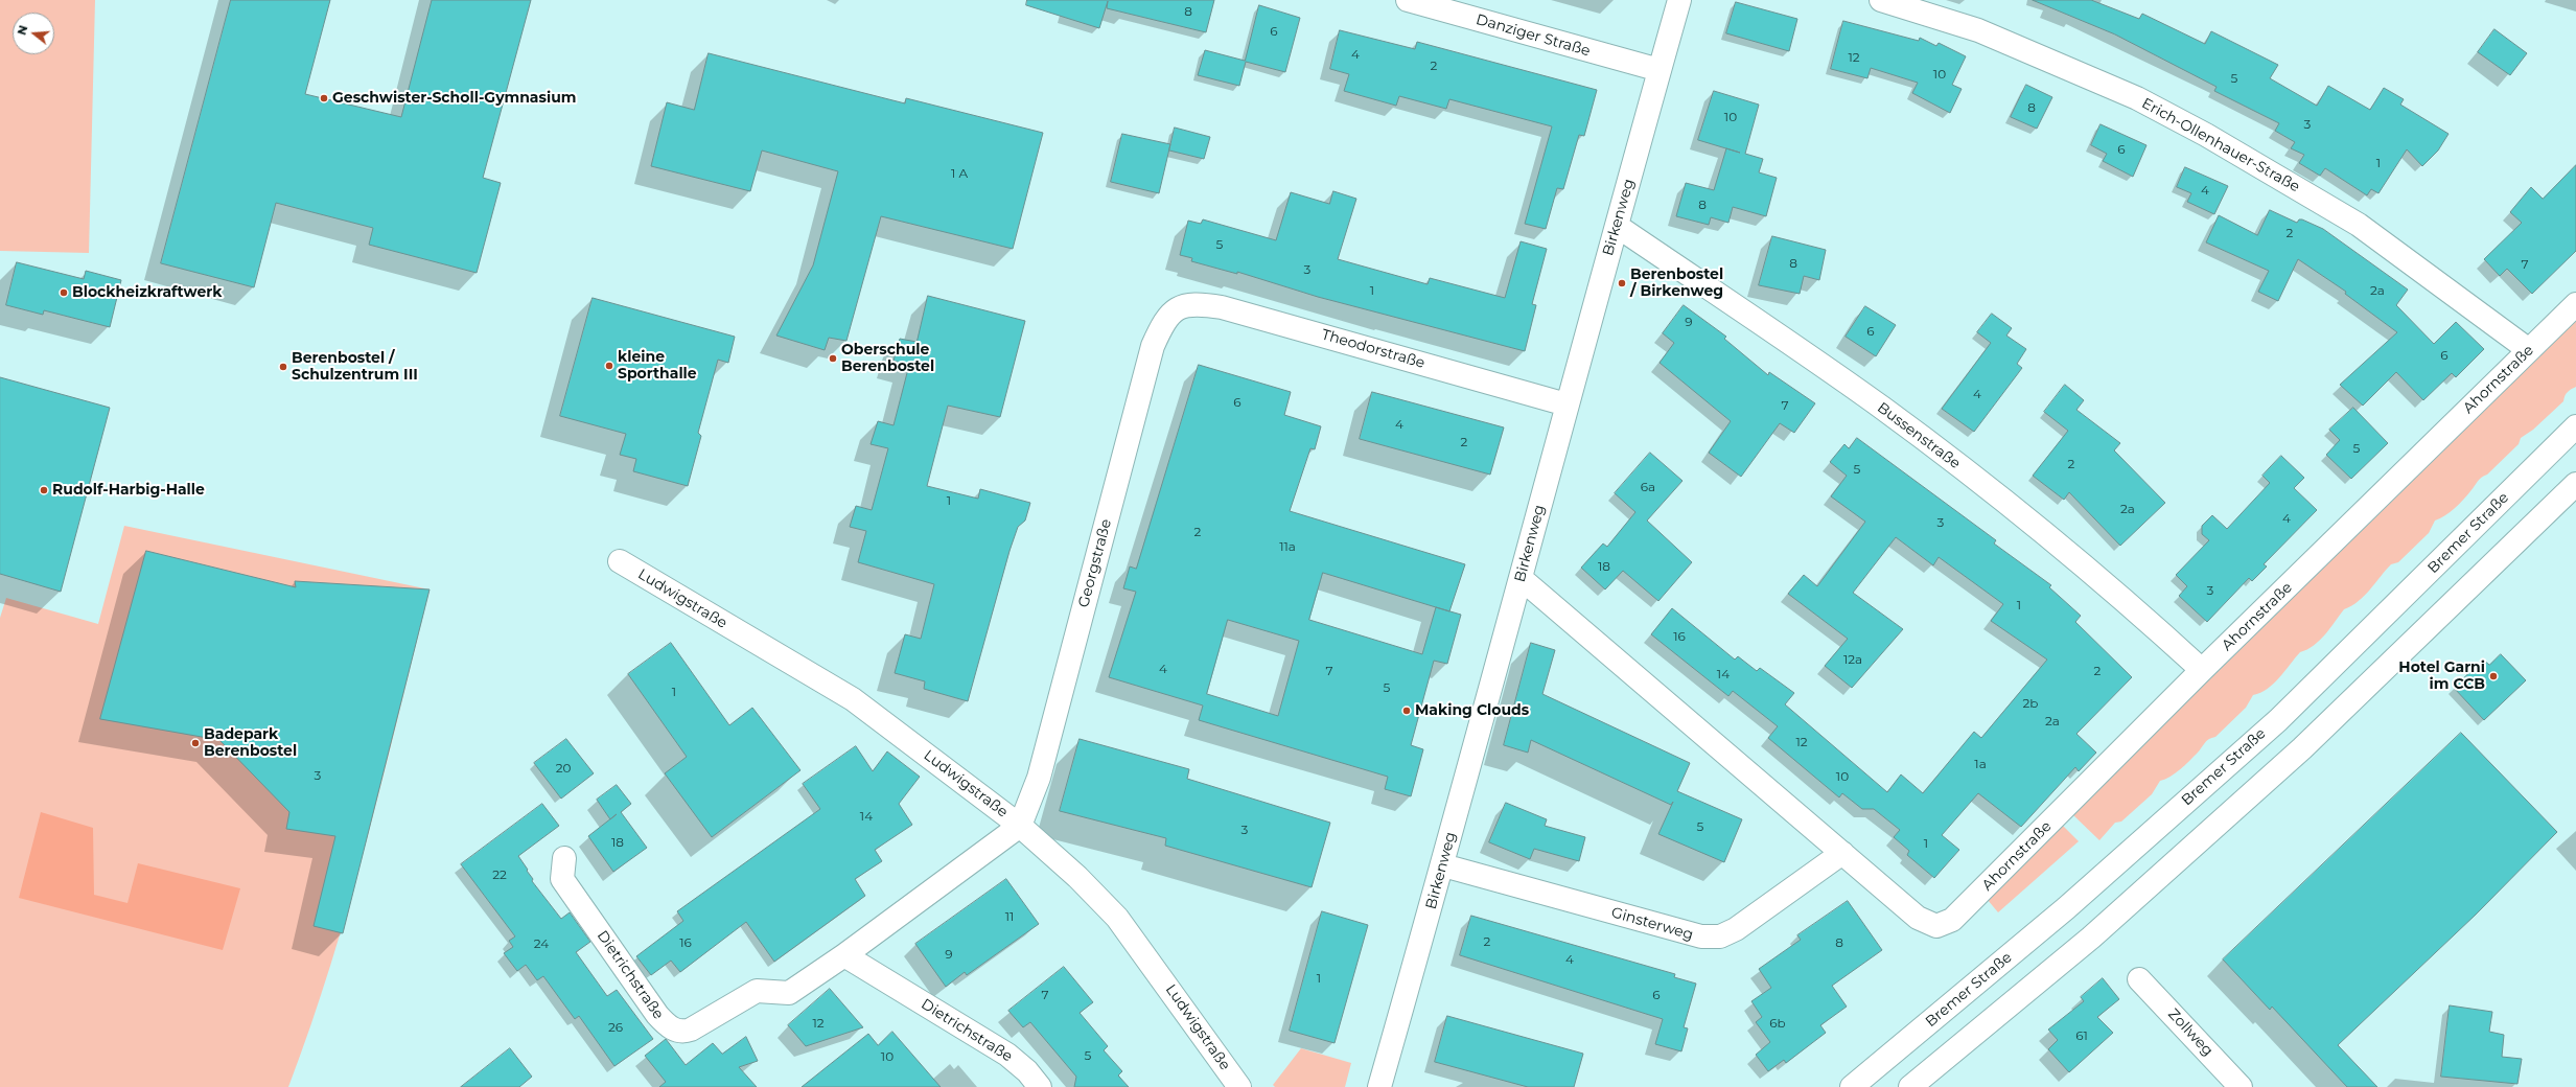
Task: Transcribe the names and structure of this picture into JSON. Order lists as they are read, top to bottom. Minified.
{"streets":{"street":["Danziger Straße","Erich-Ollenhauer-Straße","Birkenweg","Theodorstraße","Ahornstraße","Bussenstraße","Bremer Straße","Georgstraße","Ludwigstraße","Ginsterweg","Dietrichstraße","Zollweg"]},"crossings":[["Danziger Straße","Birkenweg"],["Erich-Ollenhauer-Straße","Ahornstraße"],["Birkenweg","Theodorstraße"],["Birkenweg","Bussenstraße"],["Birkenweg","Ginsterweg"],["Theodorstraße","Georgstraße"],["Ahornstraße","Bussenstraße"],["Ahornstraße","Ginsterweg"],["Georgstraße","Ludwigstraße"],["Georgstraße","Dietrichstraße"],["Ludwigstraße","Dietrichstraße"]],"places":["Geschwister-Scholl-Gymnasium","Berenbostel / Birkenweg","Blockheizkraftwerk","Oberschule Berenbostel","kleine Sporthalle","Berenbostel / Schulzentrum III","Rudolf-Harbig-Halle","Hotel Garni im CCB","Making Clouds","Badepark Berenbostel"],"house_numbers":["8","6","4","12","2","10","5","8","10","3","6","1","1 A","4","8","2","5","8","7","3","1","2a","9","6","6","4","6","7","4","2","5","2","5","6a","1","2a","4","3","2","11a","18","3","1","16","12a","4","7","2","14","5","1","2b","2a","12","1a","20","3","10","14","5","3","18","1","22","11","2","16","8","24","9","4","1","7","6","12","6b","26","61","5","10"],"north":"left"}
